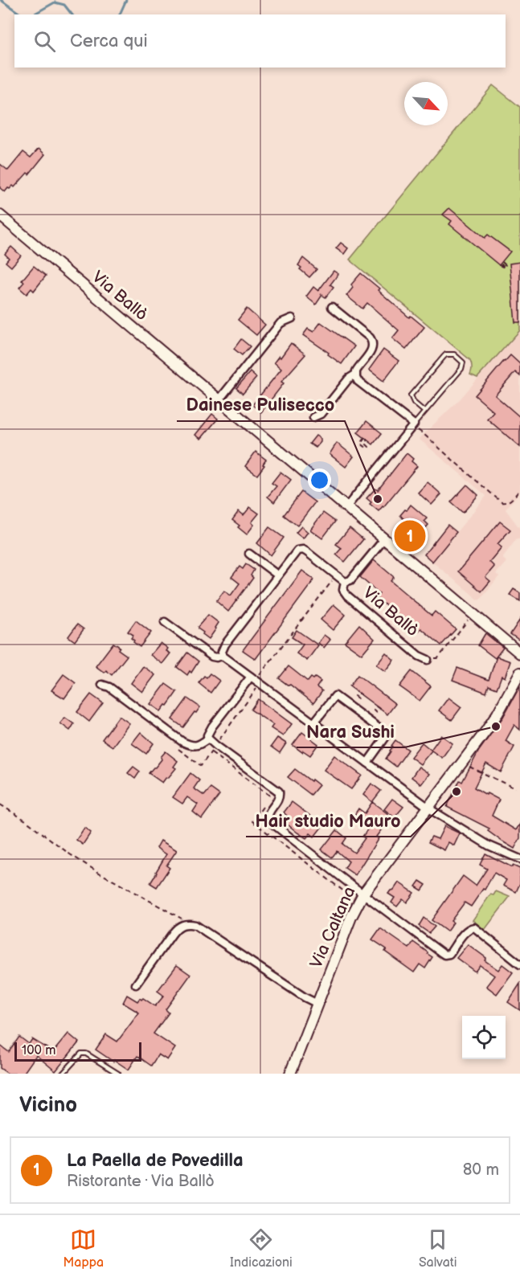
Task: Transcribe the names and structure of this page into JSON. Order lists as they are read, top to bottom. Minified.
{"streets":{"main road":["Via Ballò","Via Caltana"]},"places":["Dainese Pulisecco","Nara Sushi","Hair studio Mauro"],"scale_bar":"100 m","north":"bottom right","page":{"search":"Cerca qui","pins":"1","scale":"100 m","heading":"Vicino","list":[{"mark":"1","name":"La Paella de Povedilla","note":"Ristorante · Via Ballò","value":"80 m"}],"nav":["Mappa","Indicazioni","Salvati"]}}
